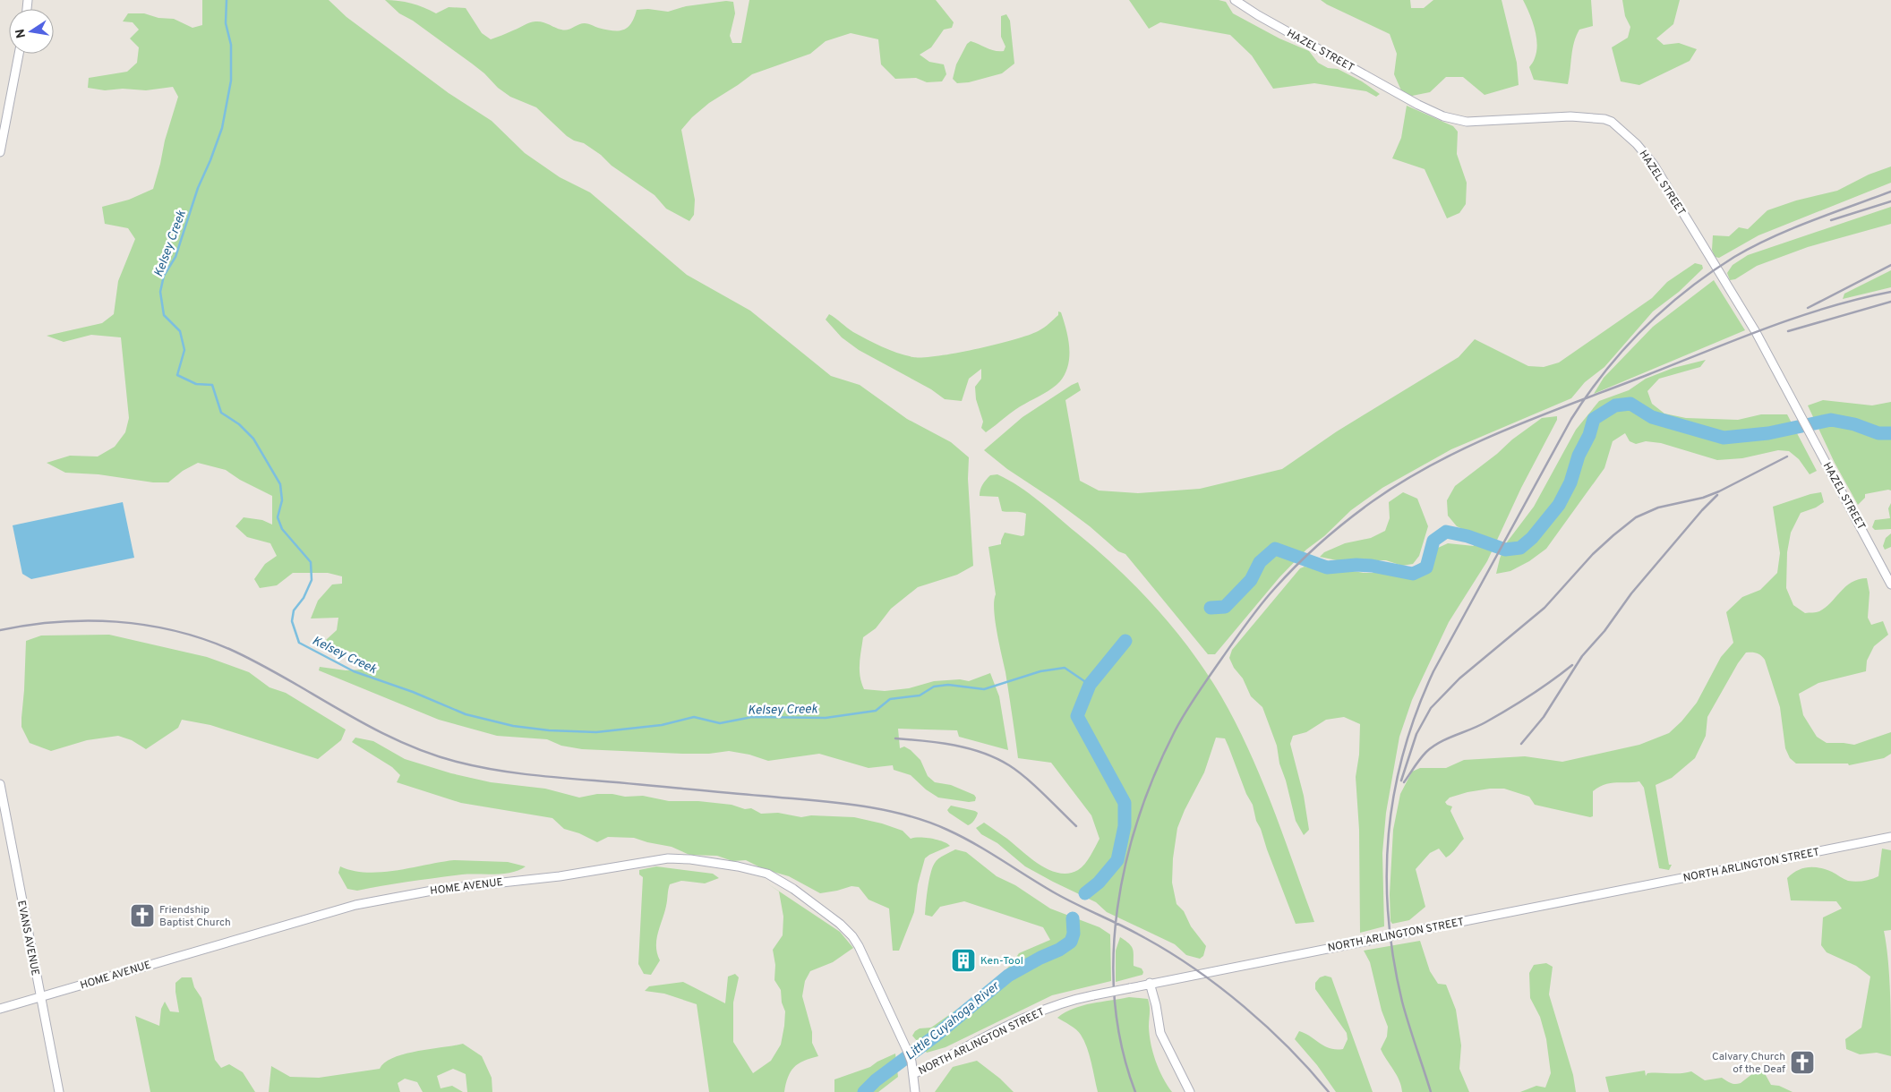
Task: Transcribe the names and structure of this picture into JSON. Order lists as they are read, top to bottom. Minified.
{"streets":{"street":["HAZEL STREET","NORTH ARLINGTON STREET","HOME AVENUE","EVANS AVENUE"]},"crossings":[["NORTH ARLINGTON STREET","HOME AVENUE"],["HOME AVENUE","EVANS AVENUE"]],"water":["Kelsey Creek","Little Cuyahoga River"],"places":{"church":["Friendship Baptist Church","Calvary Church of the Deaf"],"building":["Ken-Tool"]},"north":"left"}
